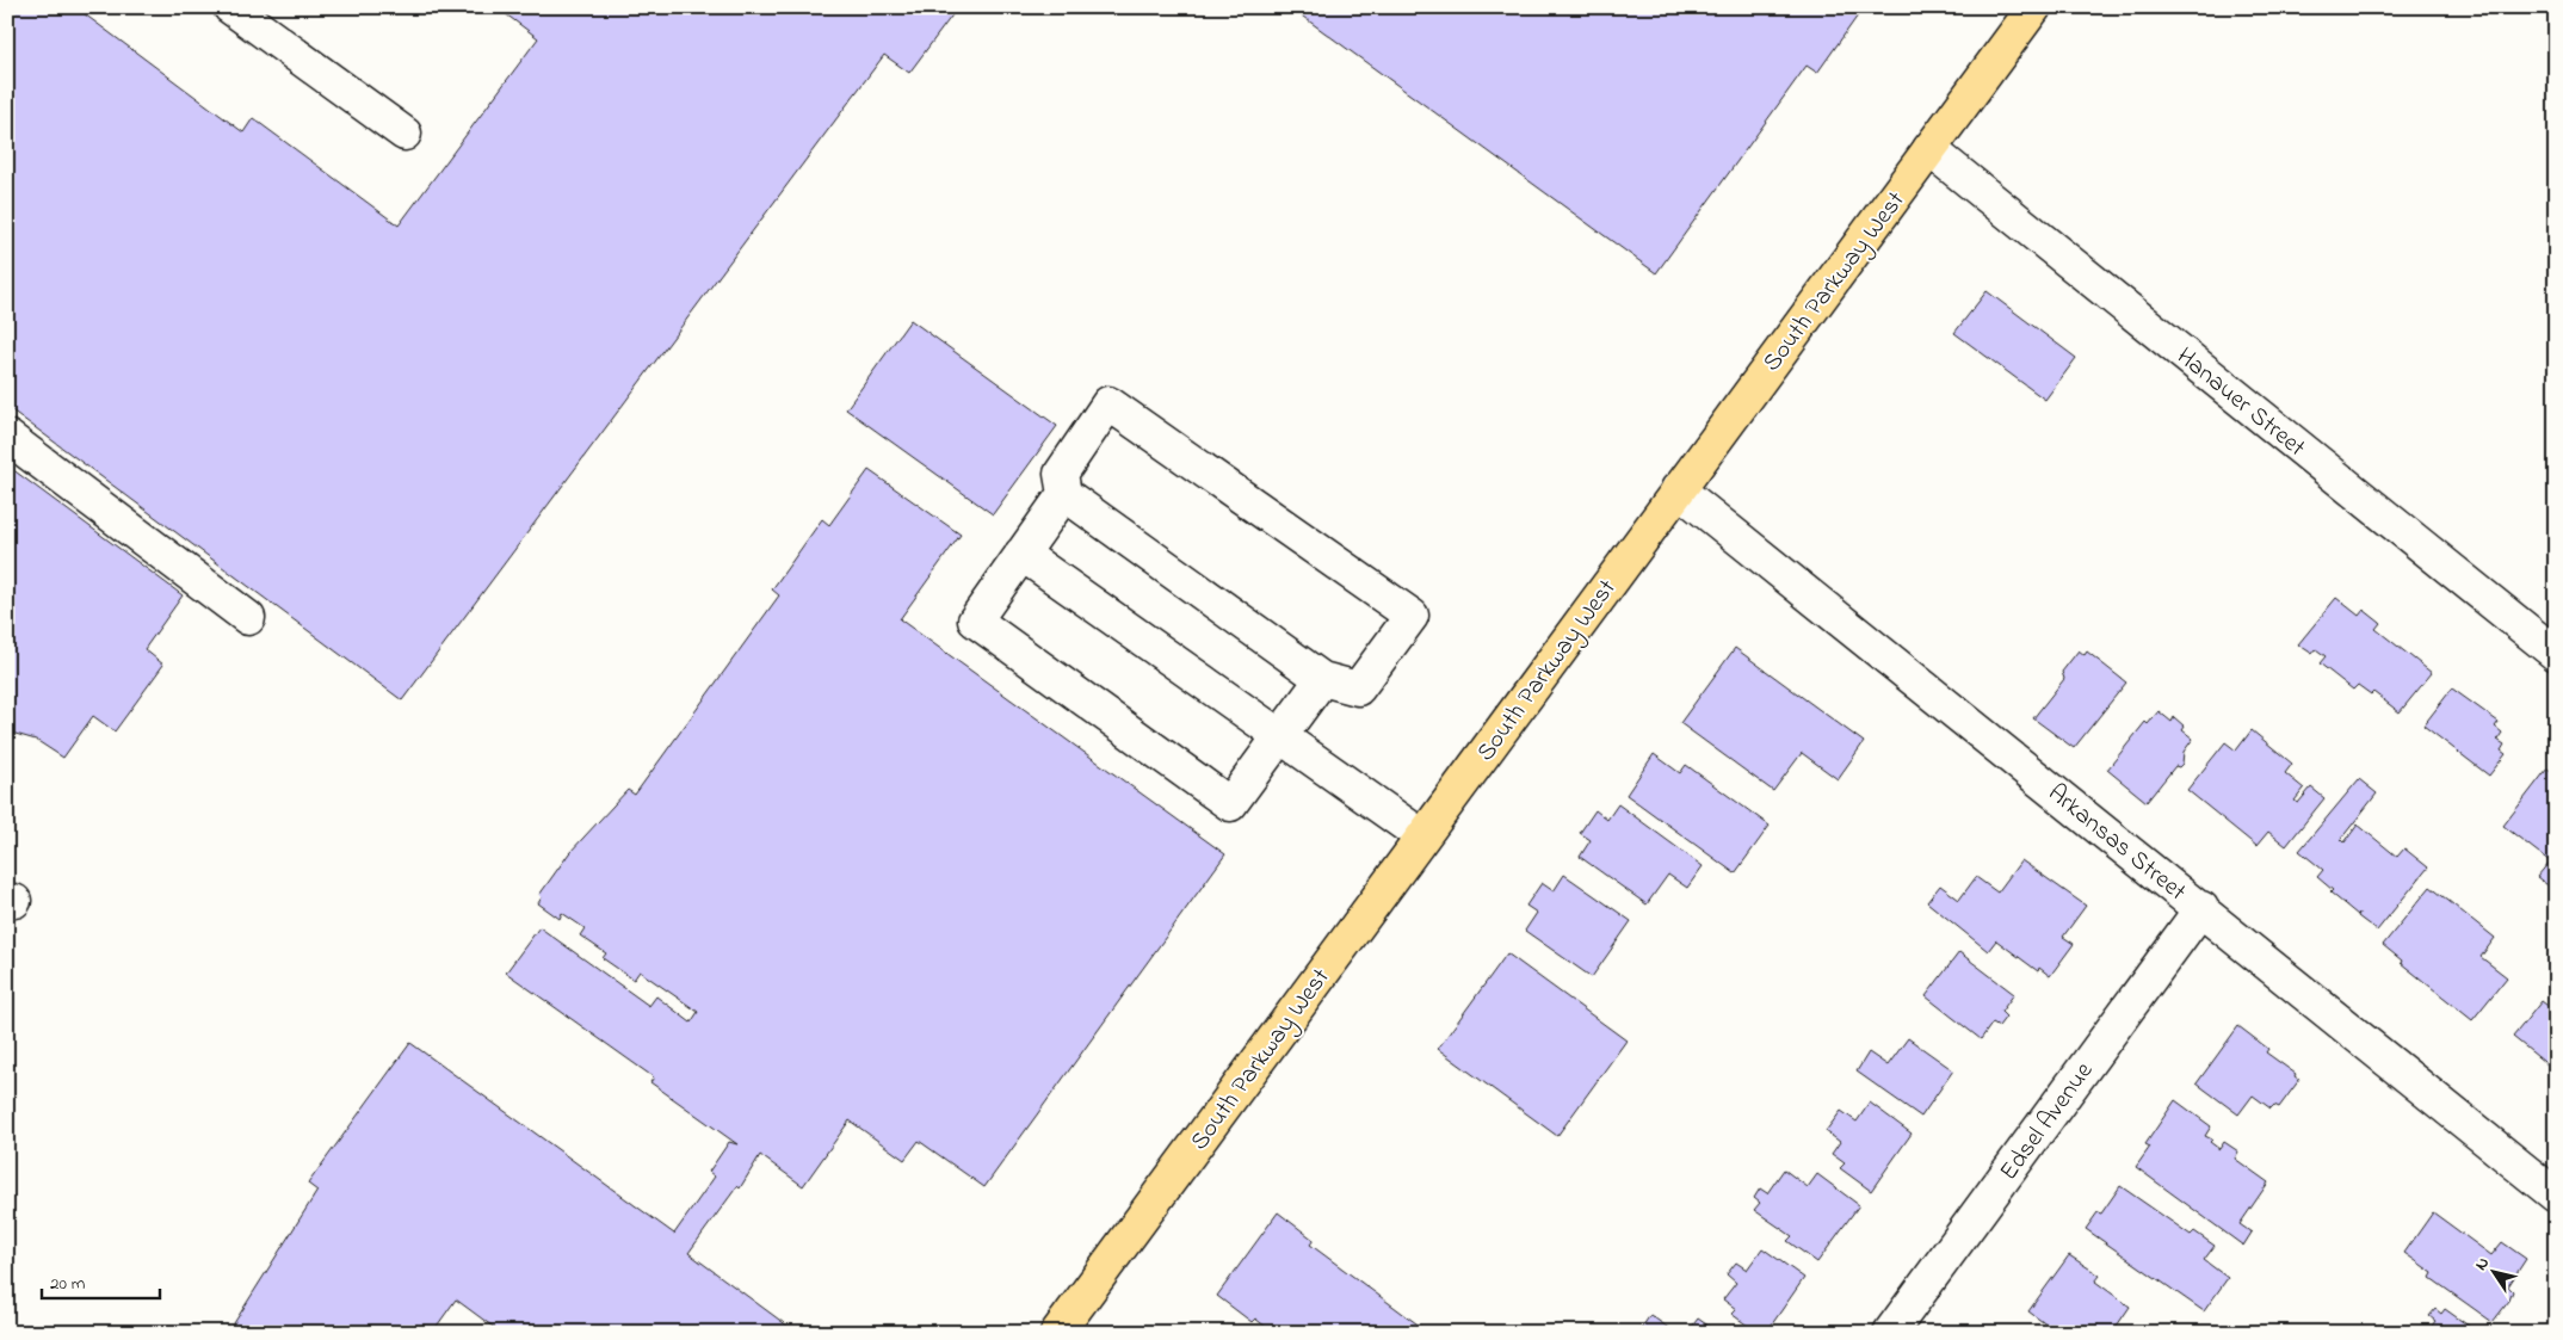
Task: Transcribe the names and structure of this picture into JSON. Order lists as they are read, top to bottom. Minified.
{"streets":{"main road":["South Parkway West"],"street":["Hanauer Street","Arkansas Street","Edsel Avenue"]},"crossings":[["South Parkway West","Hanauer Street"],["South Parkway West","Arkansas Street"],["Arkansas Street","Edsel Avenue"]],"scale_bar":"20 m","north":"top left"}
